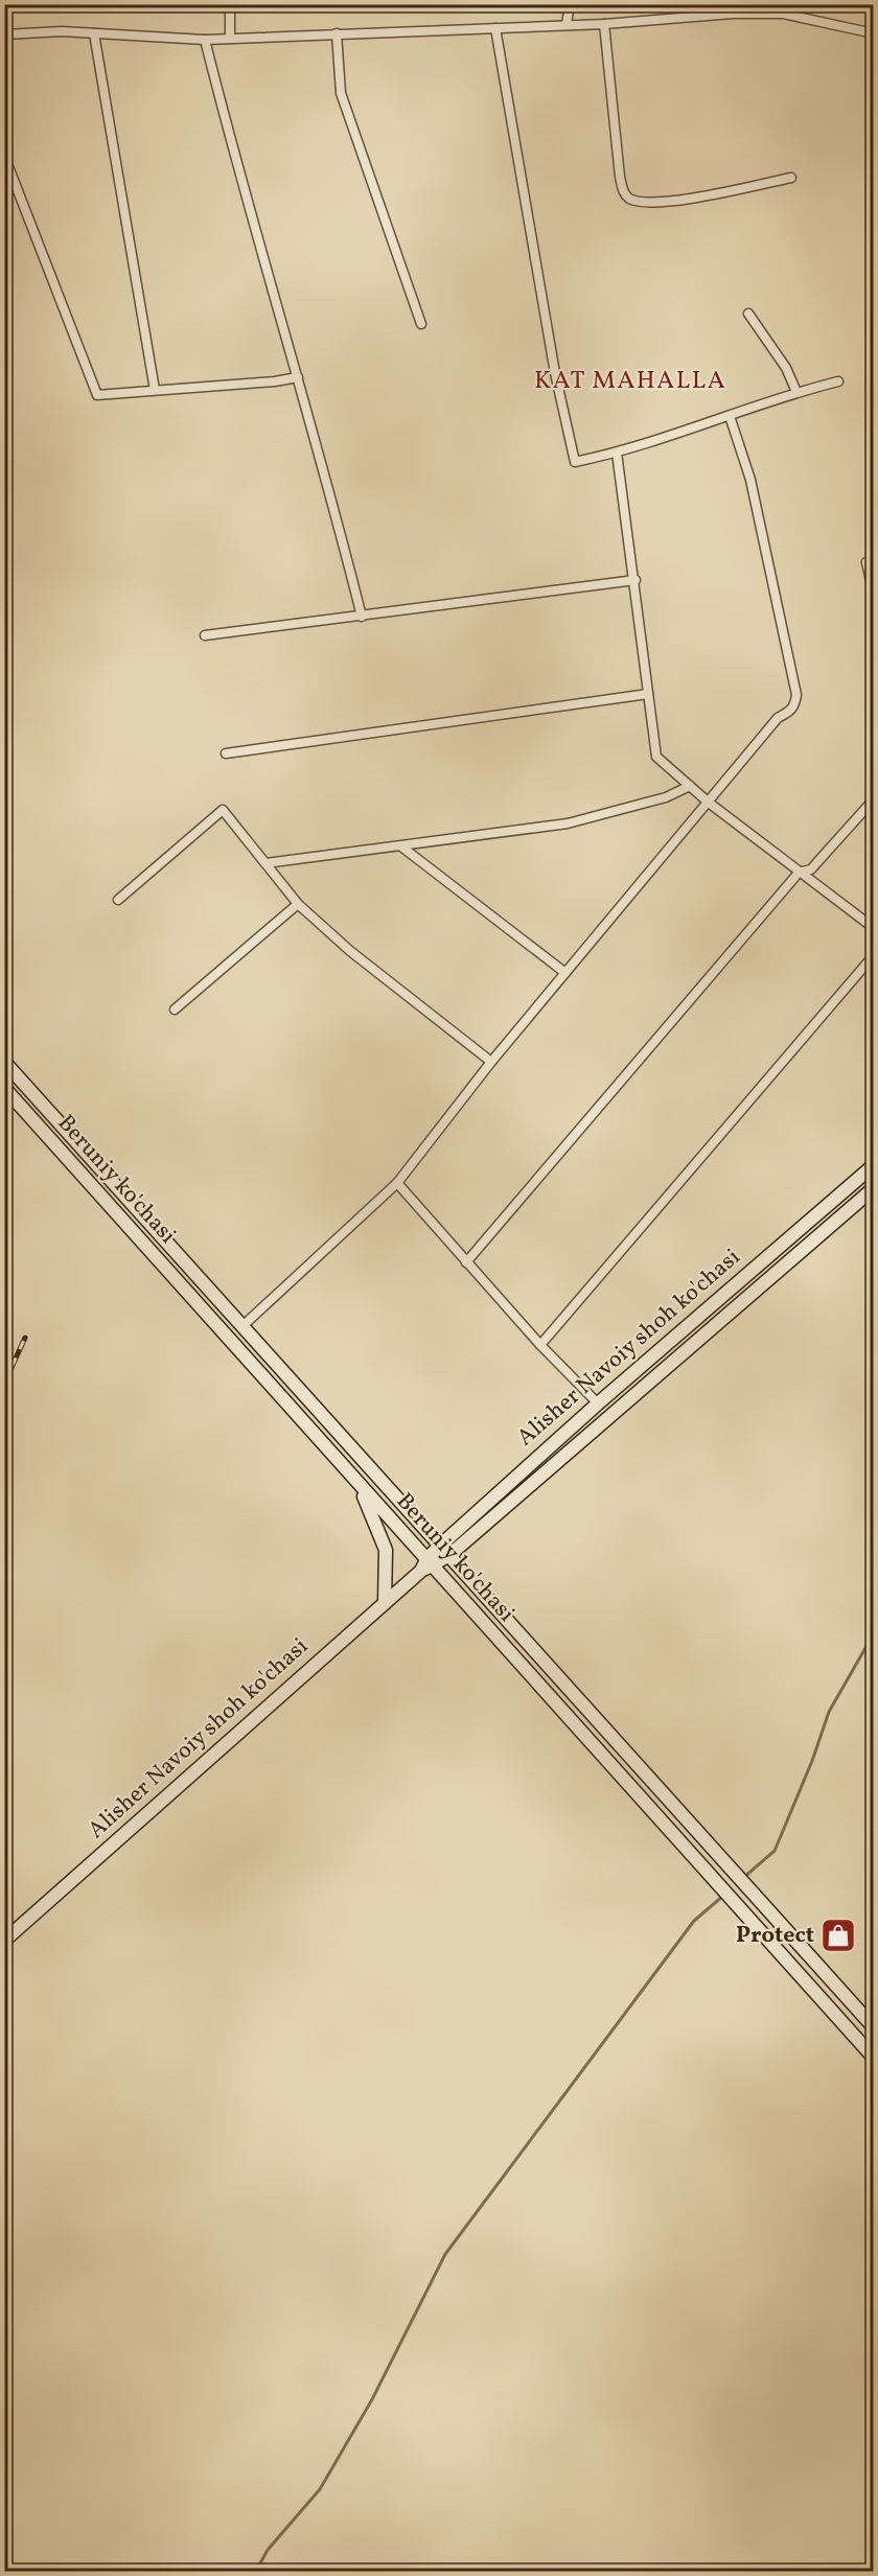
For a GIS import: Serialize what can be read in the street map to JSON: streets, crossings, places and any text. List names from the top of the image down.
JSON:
{
  "streets": {
    "main road": ["Beruniy ko'chasi", "Alisher Navoiy shoh ko'chasi"]
  },
  "crossings": [
    ["Beruniy ko'chasi", "Alisher Navoiy shoh ko'chasi"]
  ],
  "districts": ["KAT MAHALLA"],
  "places": {
    "shop": ["Protect"]
  }
}
